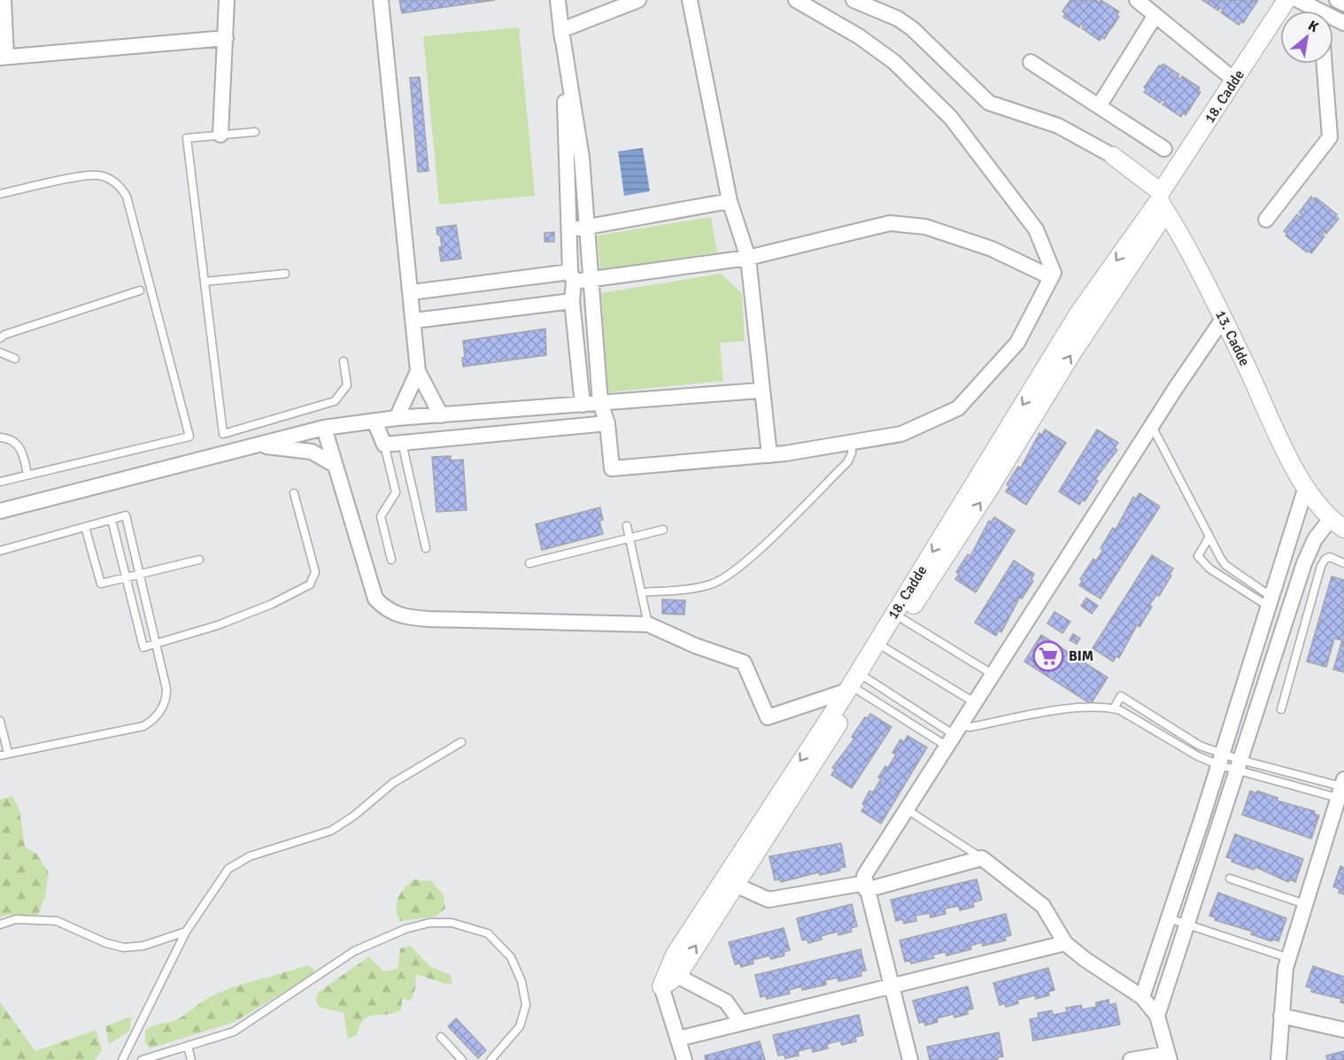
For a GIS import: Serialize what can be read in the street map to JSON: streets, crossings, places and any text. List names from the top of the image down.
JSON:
{
  "streets": {
    "street": ["18. Cadde", "13. Cadde"]
  },
  "crossings": [
    ["18. Cadde", "13. Cadde"]
  ],
  "places": {
    "supermarket": ["BIM"]
  },
  "north": "top right"
}
